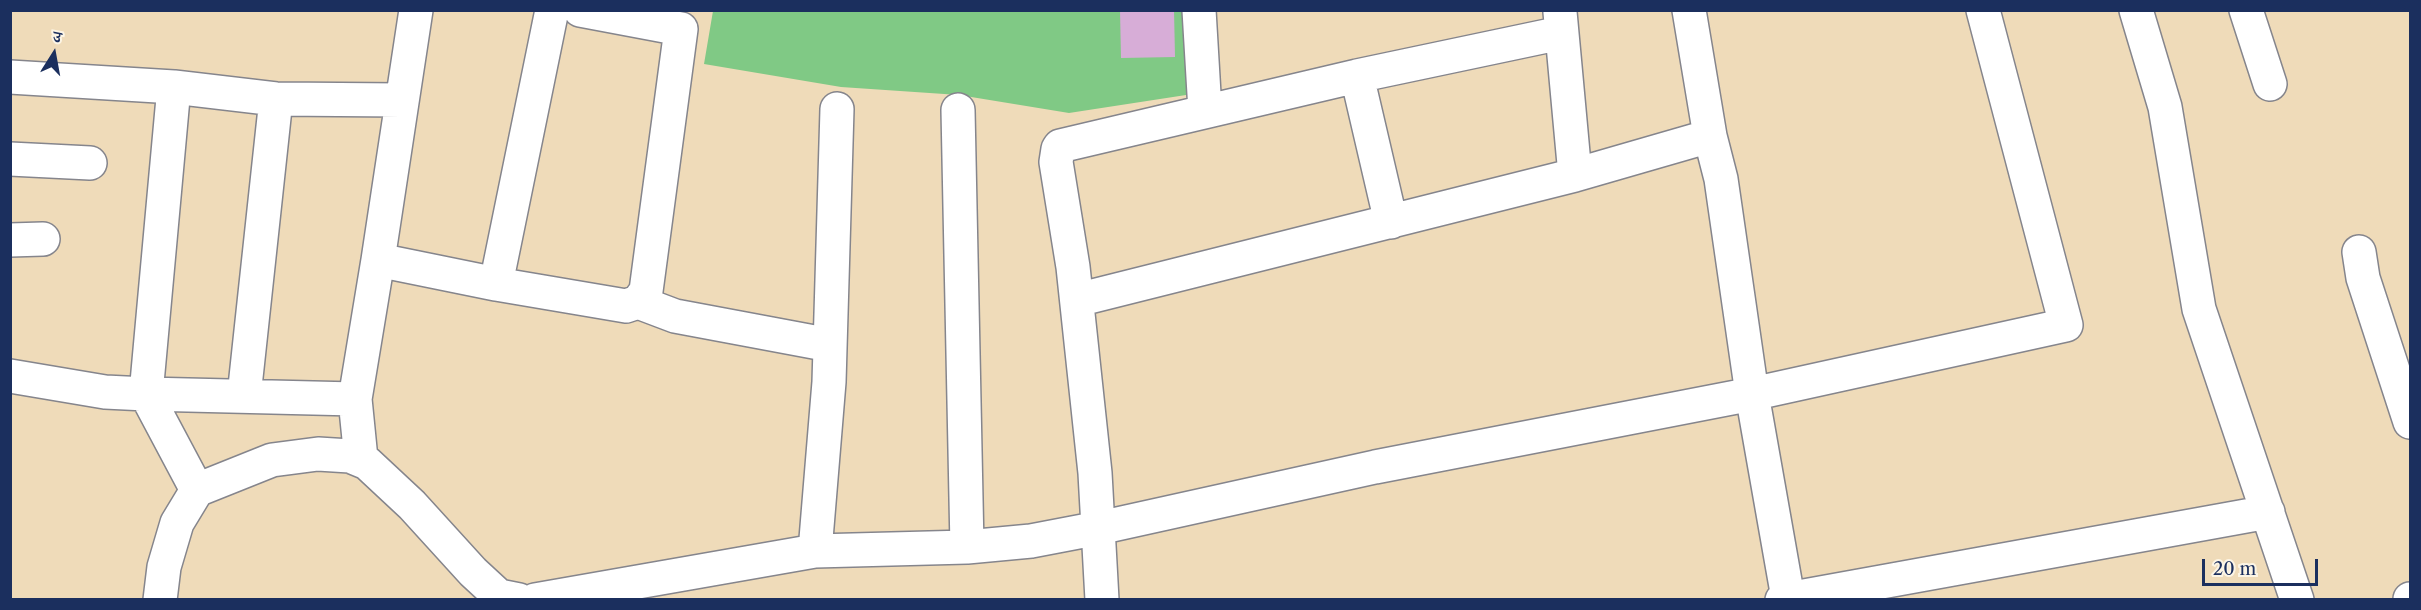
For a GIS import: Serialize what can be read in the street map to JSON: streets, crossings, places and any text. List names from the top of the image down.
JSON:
{
  "scale_bar": "20 m",
  "north": "top"
}
